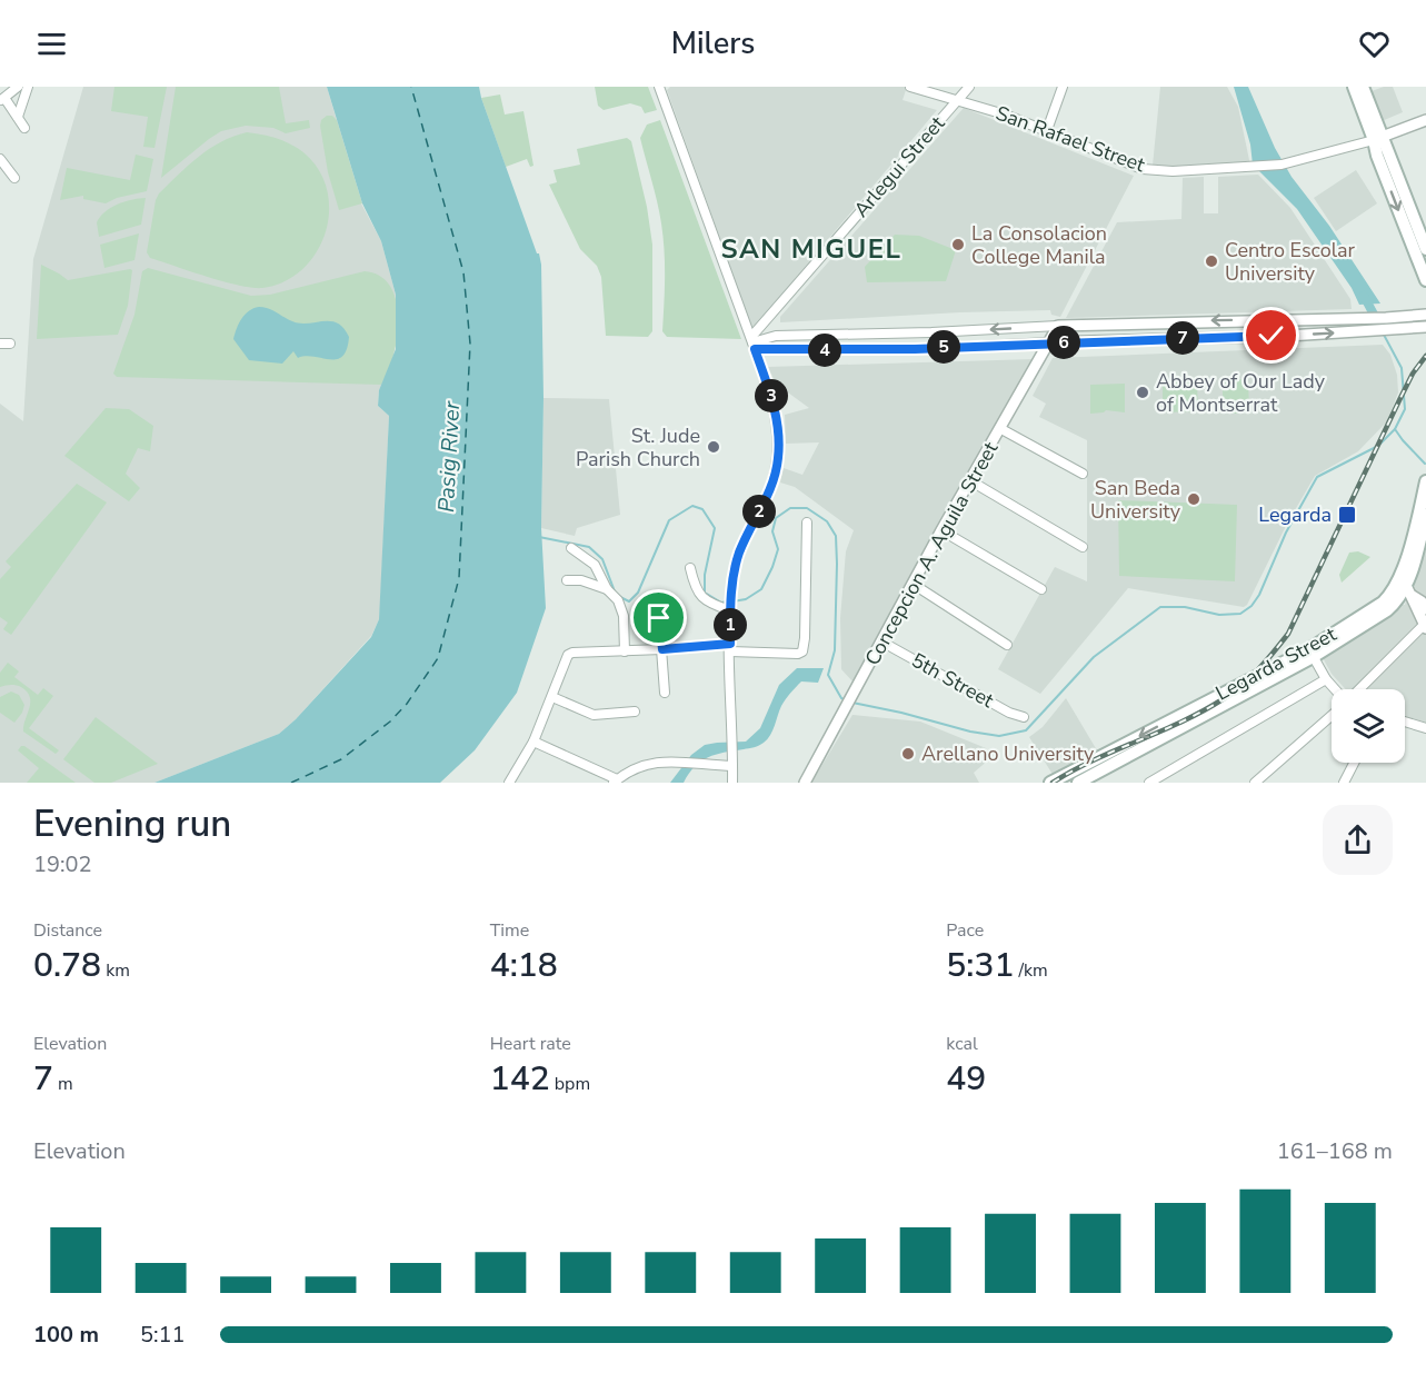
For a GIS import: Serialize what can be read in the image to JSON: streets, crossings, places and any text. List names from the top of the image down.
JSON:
{
  "streets": {
    "main road": ["Legarda Street"],
    "street": [
      "San Rafael Street",
      "Arlegui Street",
      "Concepcion A. Aguila Street",
      "5th Street"
    ]
  },
  "crossings": [
    ["San Rafael Street", "Arlegui Street"],
    ["Concepcion A. Aguila Street", "5th Street"]
  ],
  "districts": ["SAN MIGUEL"],
  "water": ["Pasig River"],
  "places": {
    "other": [
      "La Consolacion College Manila",
      "Centro Escolar University",
      "Abbey of Our Lady of Montserrat",
      "St. Jude Parish Church",
      "San Beda University",
      "Arellano University"
    ],
    "transit": ["Legarda"]
  },
  "page": {
    "header": "Milers",
    "pins": [
      "7",
      "6",
      "5",
      "4",
      "3",
      "2",
      "1"
    ],
    "heading": ["Evening run", "19:02"],
    "stats": [
      ["Distance", "0.78 km"],
      ["Time", "4:18"],
      ["Pace", "5:31 /km"],
      ["Elevation", "7 m"],
      ["Heart rate", "142 bpm"],
      ["kcal", "49"]
    ],
    "chart": ["Elevation", "161–168 m"],
    "list": [
      {
        "name": "100 m",
        "note": "5:11"
      }
    ]
  }
}
